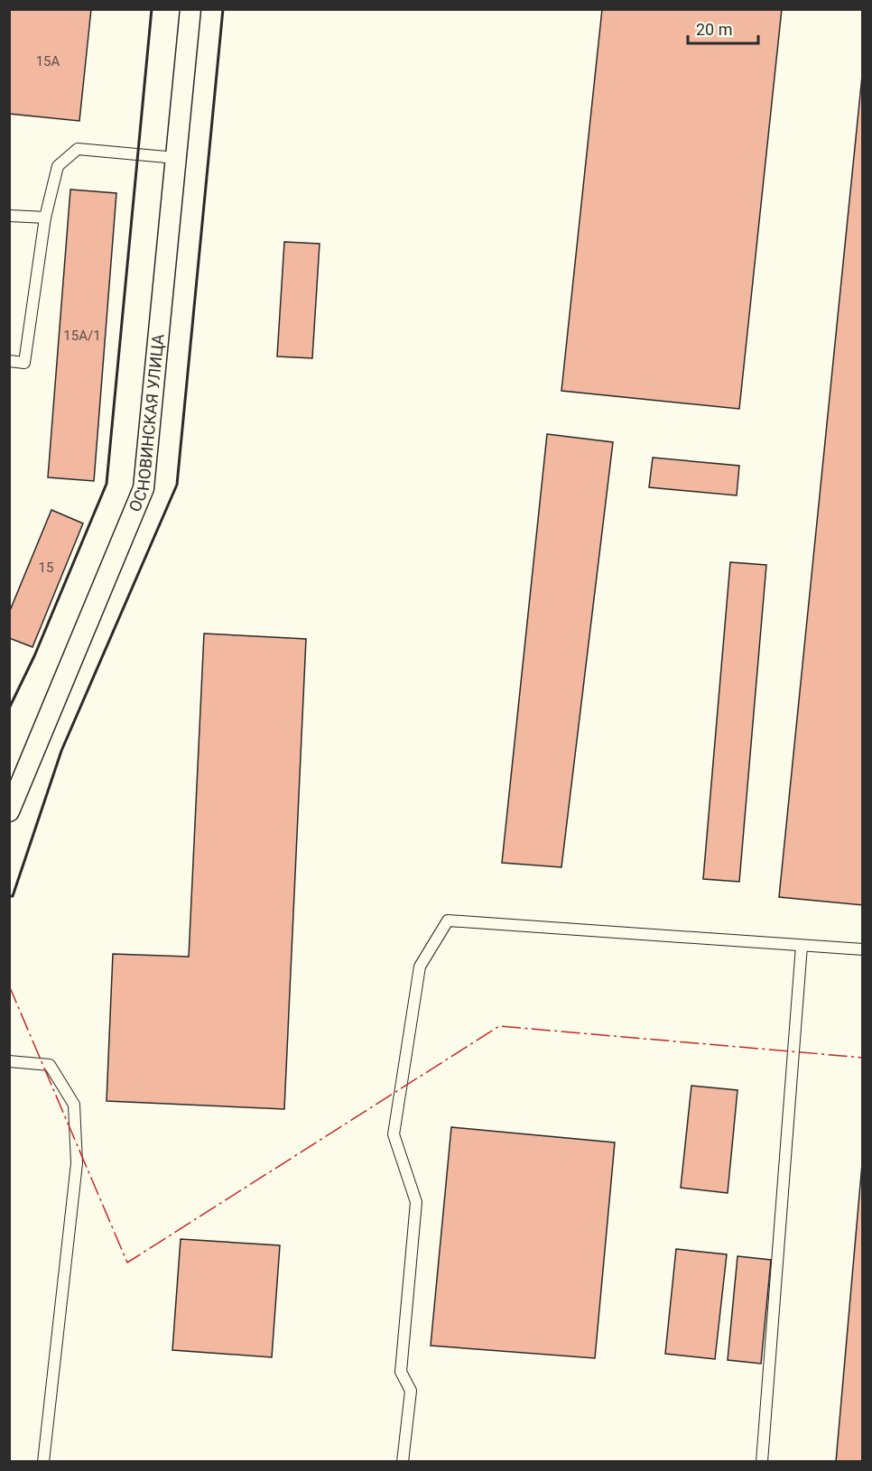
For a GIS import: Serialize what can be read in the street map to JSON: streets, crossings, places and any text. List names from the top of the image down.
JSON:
{
  "streets": {
    "street": ["ОСНОВИНСКАЯ УЛИЦА"]
  },
  "house_numbers": ["15А", "15А/1", "15"],
  "scale_bar": "20 m"
}
